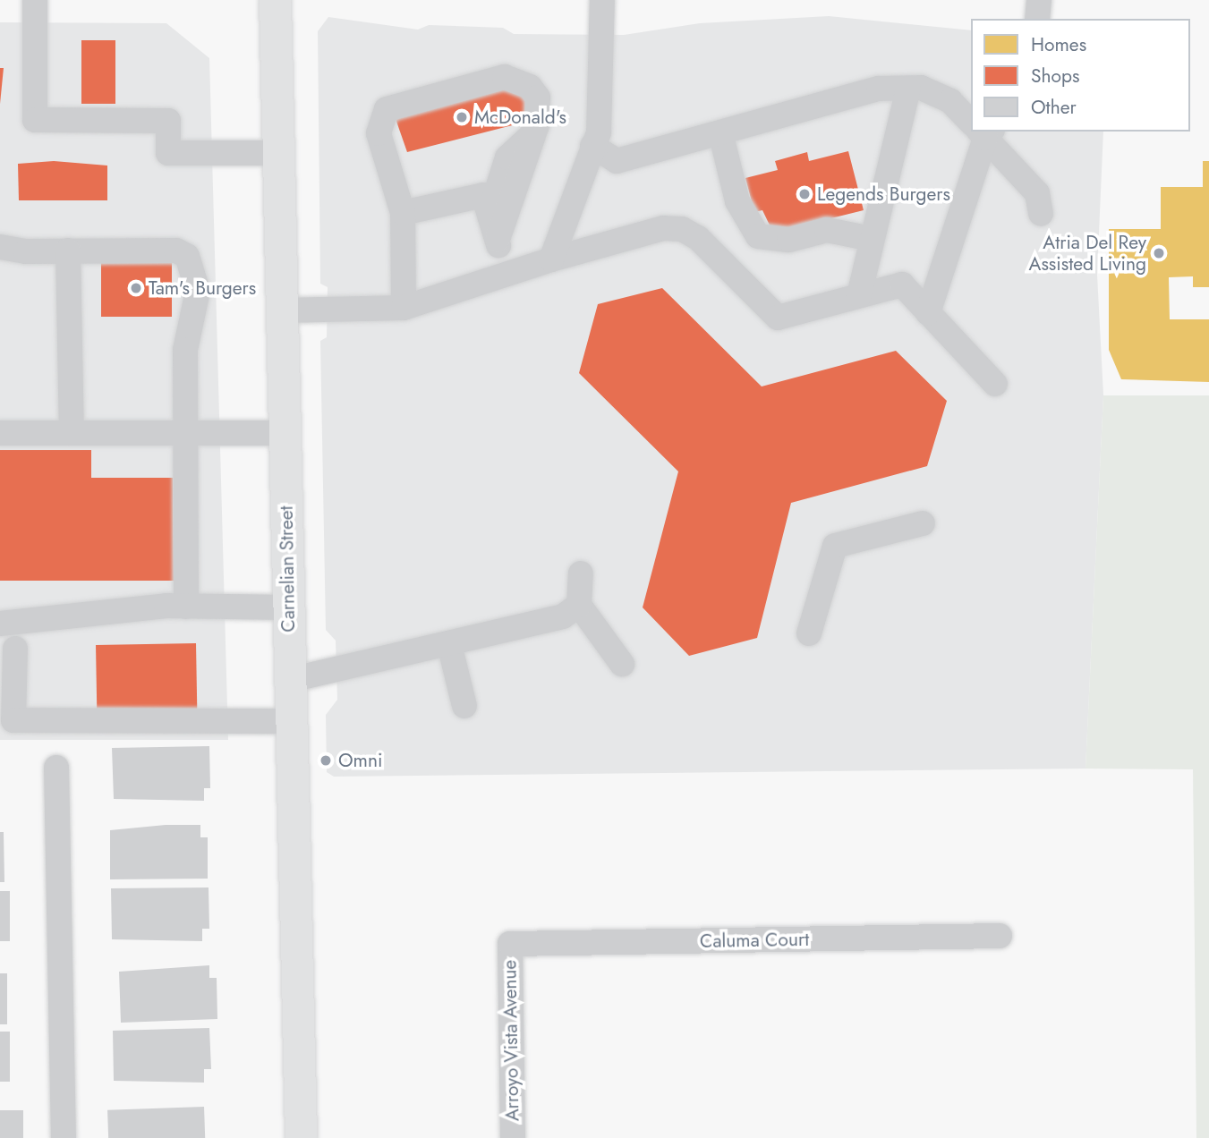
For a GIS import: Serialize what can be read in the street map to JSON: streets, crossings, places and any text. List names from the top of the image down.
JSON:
{
  "streets": {
    "main road": ["Carnelian Street"],
    "street": ["Caluma Court", "Arroyo Vista Avenue"]
  },
  "crossings": [
    ["Caluma Court", "Arroyo Vista Avenue"]
  ],
  "places": [
    "McDonald's",
    "Legends Burgers",
    "Atria Del Rey Assisted Living",
    "Tam's Burgers",
    "Omni"
  ],
  "legend": ["Homes", "Shops", "Other"]
}
